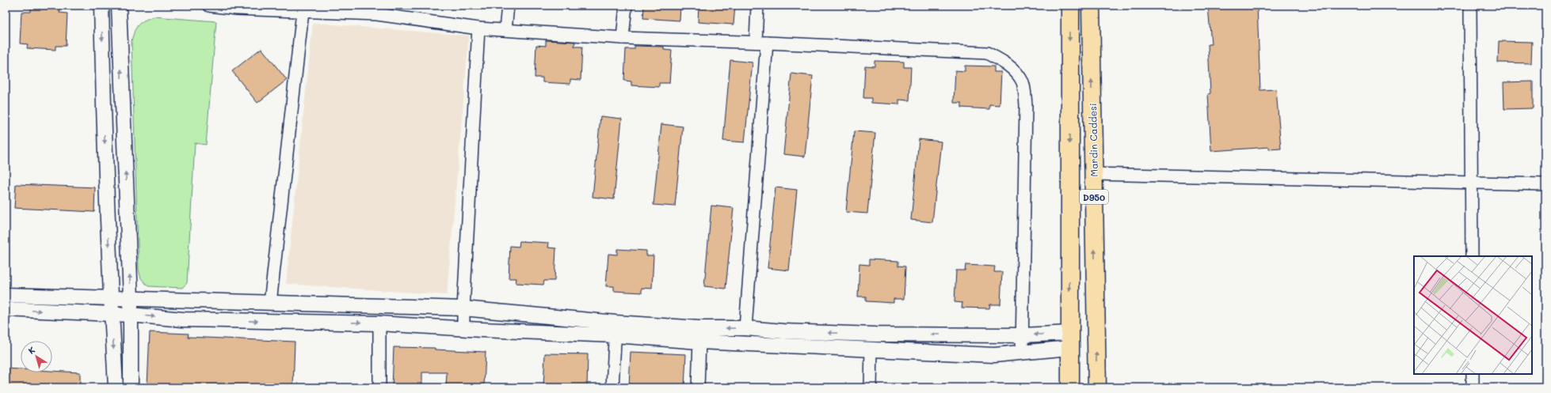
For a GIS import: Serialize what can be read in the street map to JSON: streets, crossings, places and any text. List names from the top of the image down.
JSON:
{
  "streets": {
    "highway": ["Mardin Caddesi", "D950"]
  },
  "north": "top left"
}
